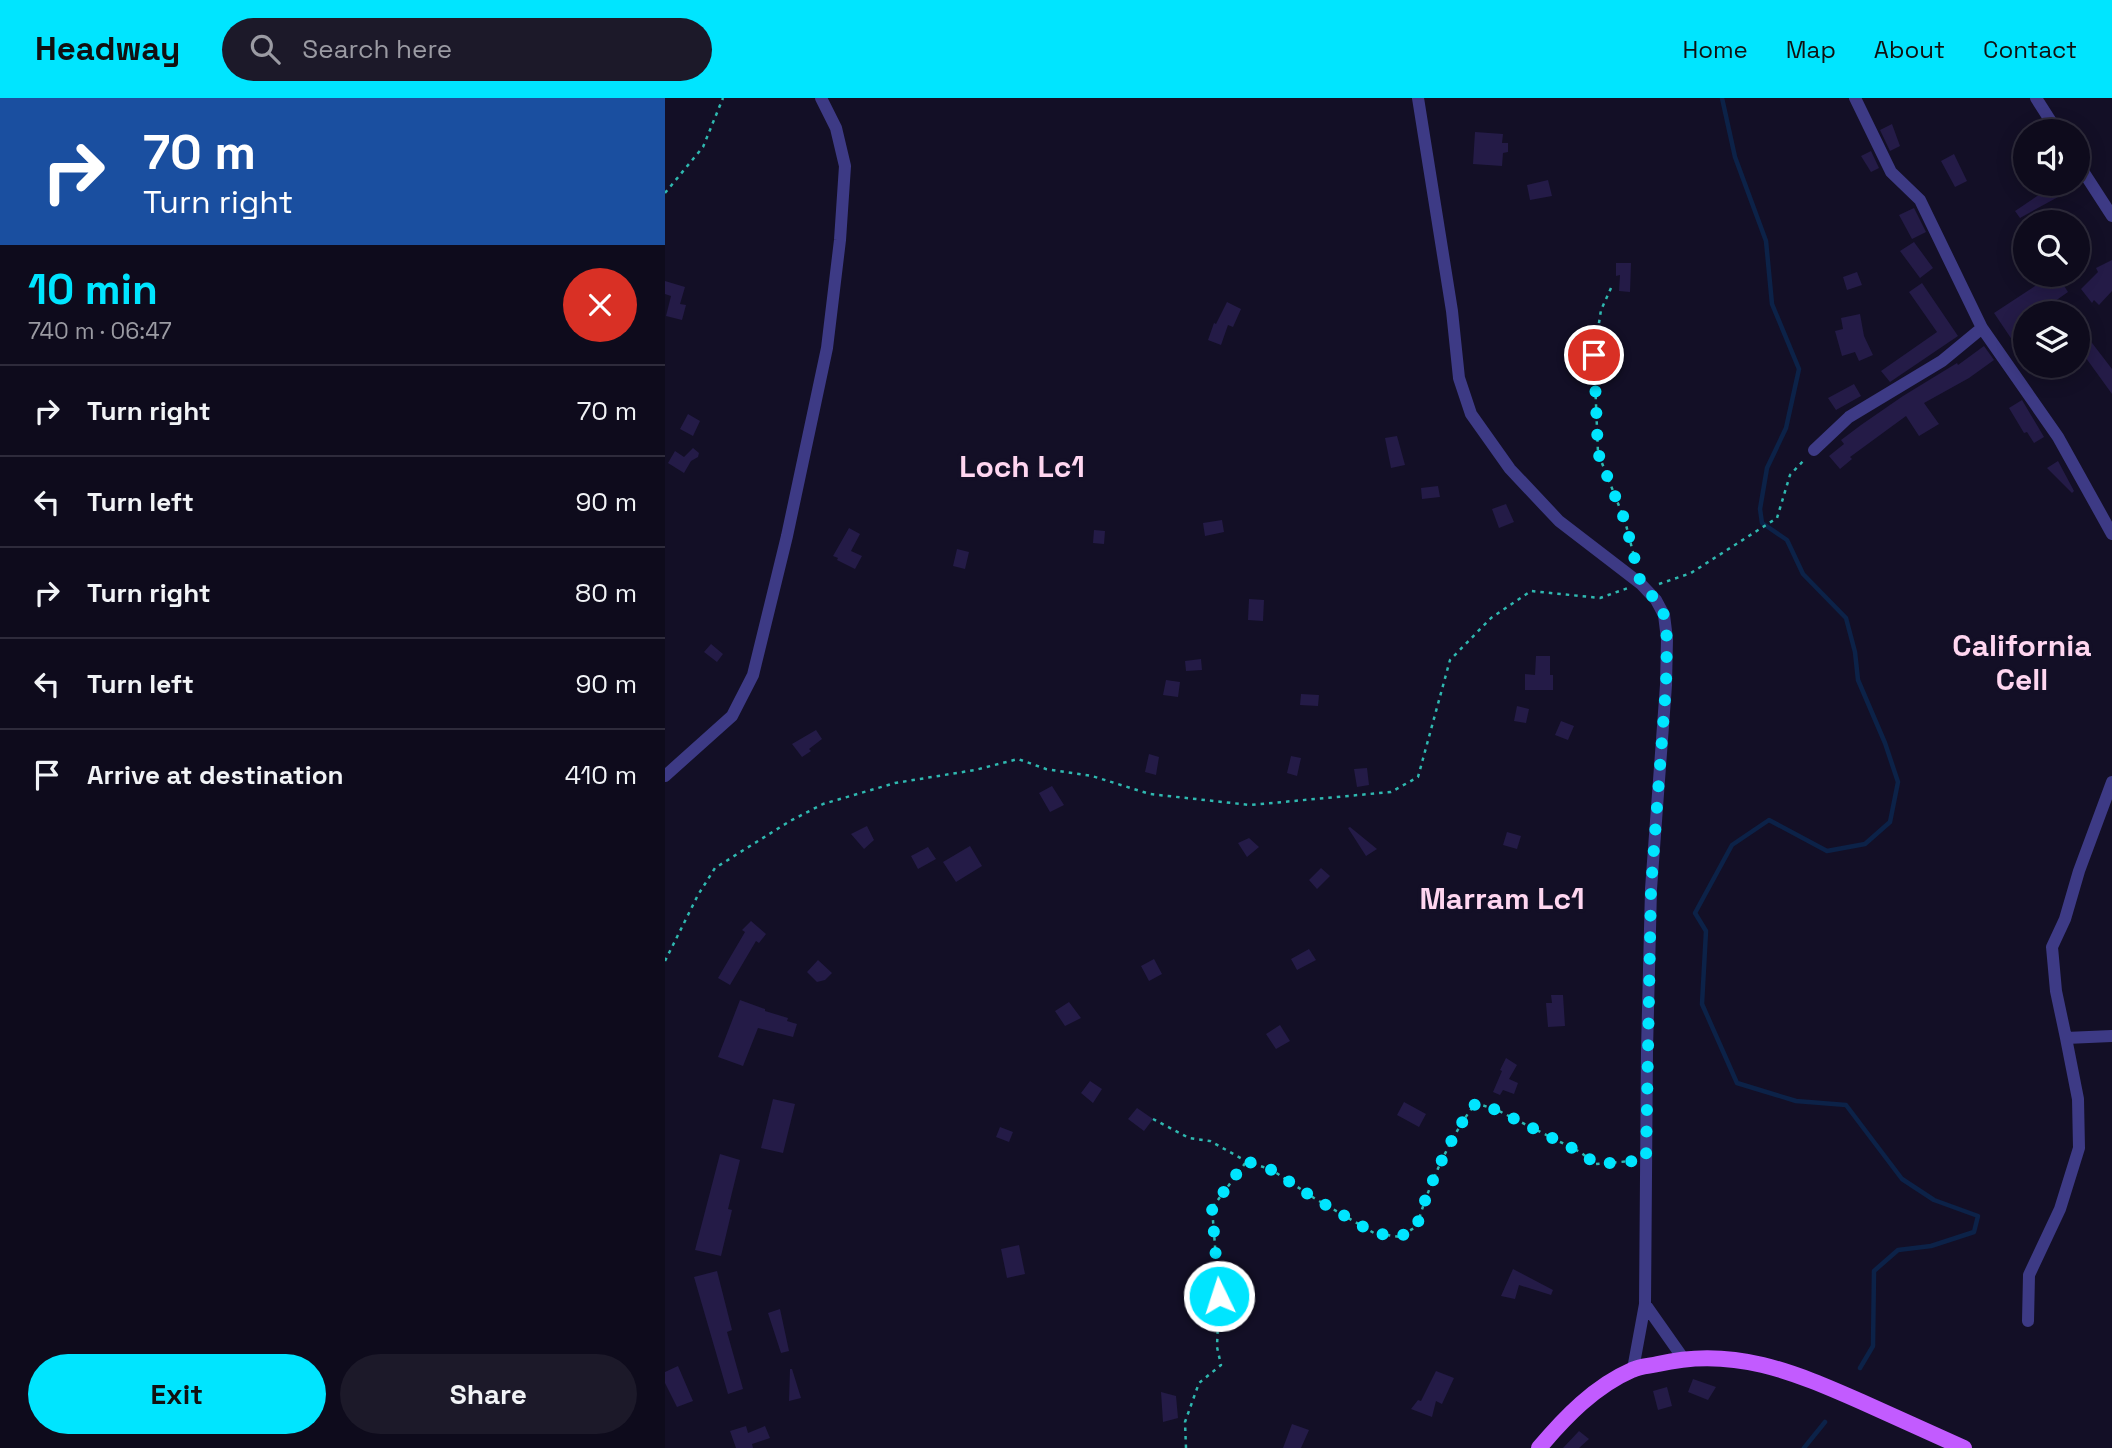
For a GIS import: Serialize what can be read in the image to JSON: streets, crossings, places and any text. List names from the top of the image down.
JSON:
{
  "districts": ["Loch Lc1", "California Cell", "Marram Lc1"],
  "page": {
    "header": "Headway",
    "search": "Search here",
    "nav": [
      "Home",
      "Map",
      "About",
      "Contact"
    ],
    "turn": ["70 m", "Turn right"],
    "heading": ["10 min", "740 m · 06:47"],
    "list": [
      {
        "name": "Turn right",
        "value": "70 m"
      },
      {
        "name": "Turn left",
        "value": "90 m"
      },
      {
        "name": "Turn right",
        "value": "80 m"
      },
      {
        "name": "Turn left",
        "value": "90 m"
      },
      {
        "name": "Arrive at destination",
        "value": "410 m"
      }
    ],
    "buttons": ["Exit", "Share"]
  }
}
